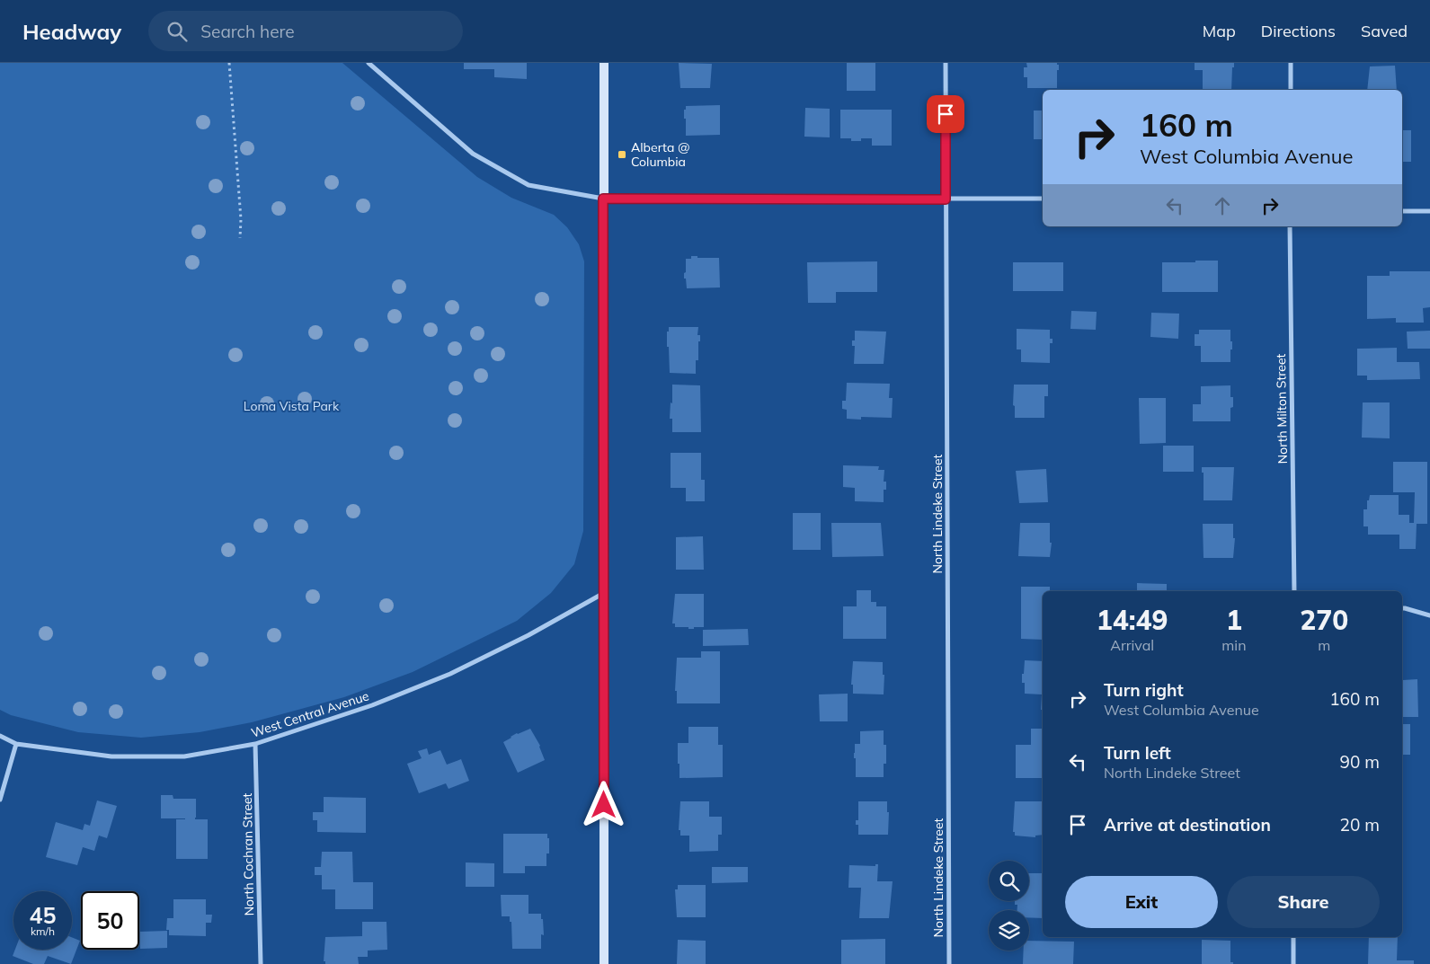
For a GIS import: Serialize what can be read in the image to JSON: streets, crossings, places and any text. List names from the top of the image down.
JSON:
{
  "streets": {
    "street": [
      "North Milton Street",
      "North Lindeke Street",
      "West Central Avenue",
      "North Cochran Street"
    ]
  },
  "crossings": [
    ["West Central Avenue", "North Cochran Street"]
  ],
  "parks": ["Loma Vista Park"],
  "places": {
    "transit": ["Alberta @ Columbia"]
  },
  "page": {
    "header": "Headway",
    "search": "Search here",
    "nav": ["Map", "Directions", "Saved"],
    "turn": ["160 m", "West Columbia Avenue"],
    "eta": [
      "14:49",
      "Arrival",
      "1",
      "min",
      "270",
      "m"
    ],
    "list": [
      {
        "name": "Turn right",
        "note": "West Columbia Avenue",
        "value": "160 m"
      },
      {
        "name": "Turn left",
        "note": "North Lindeke Street",
        "value": "90 m"
      },
      {
        "name": "Arrive at destination",
        "value": "20 m"
      }
    ],
    "buttons": ["Exit", "Share"],
    "speed": "45 km/h",
    "limit": "50"
  }
}
